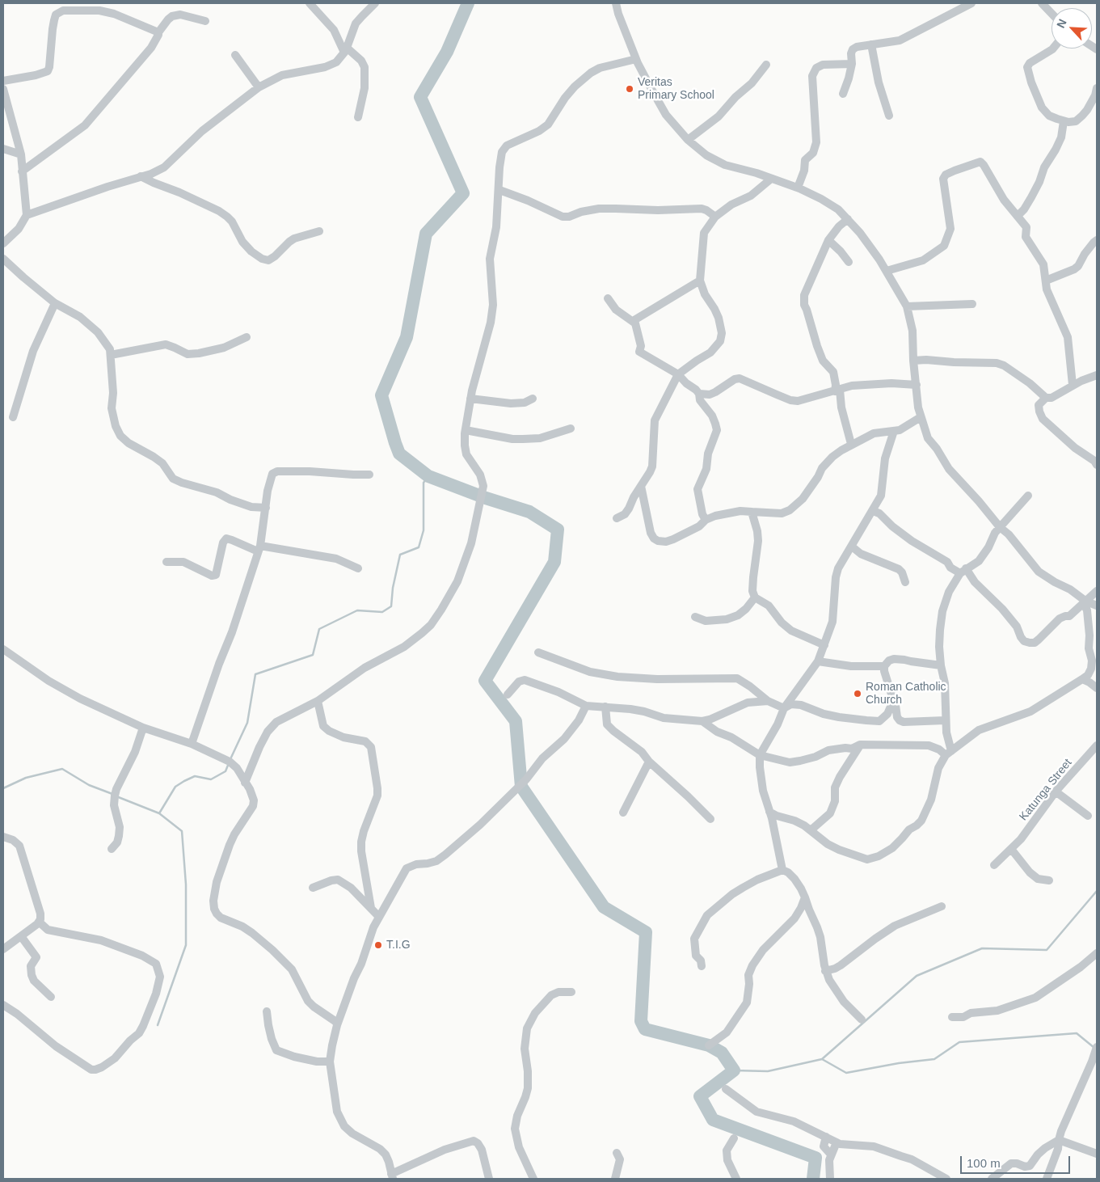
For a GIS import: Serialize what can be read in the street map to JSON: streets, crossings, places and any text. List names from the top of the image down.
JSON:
{
  "streets": {
    "street": ["Katunga Street"]
  },
  "places": ["Veritas Primary School", "Roman Catholic Church", "T.I.G"],
  "scale_bar": "100 m",
  "north": "top left"
}
